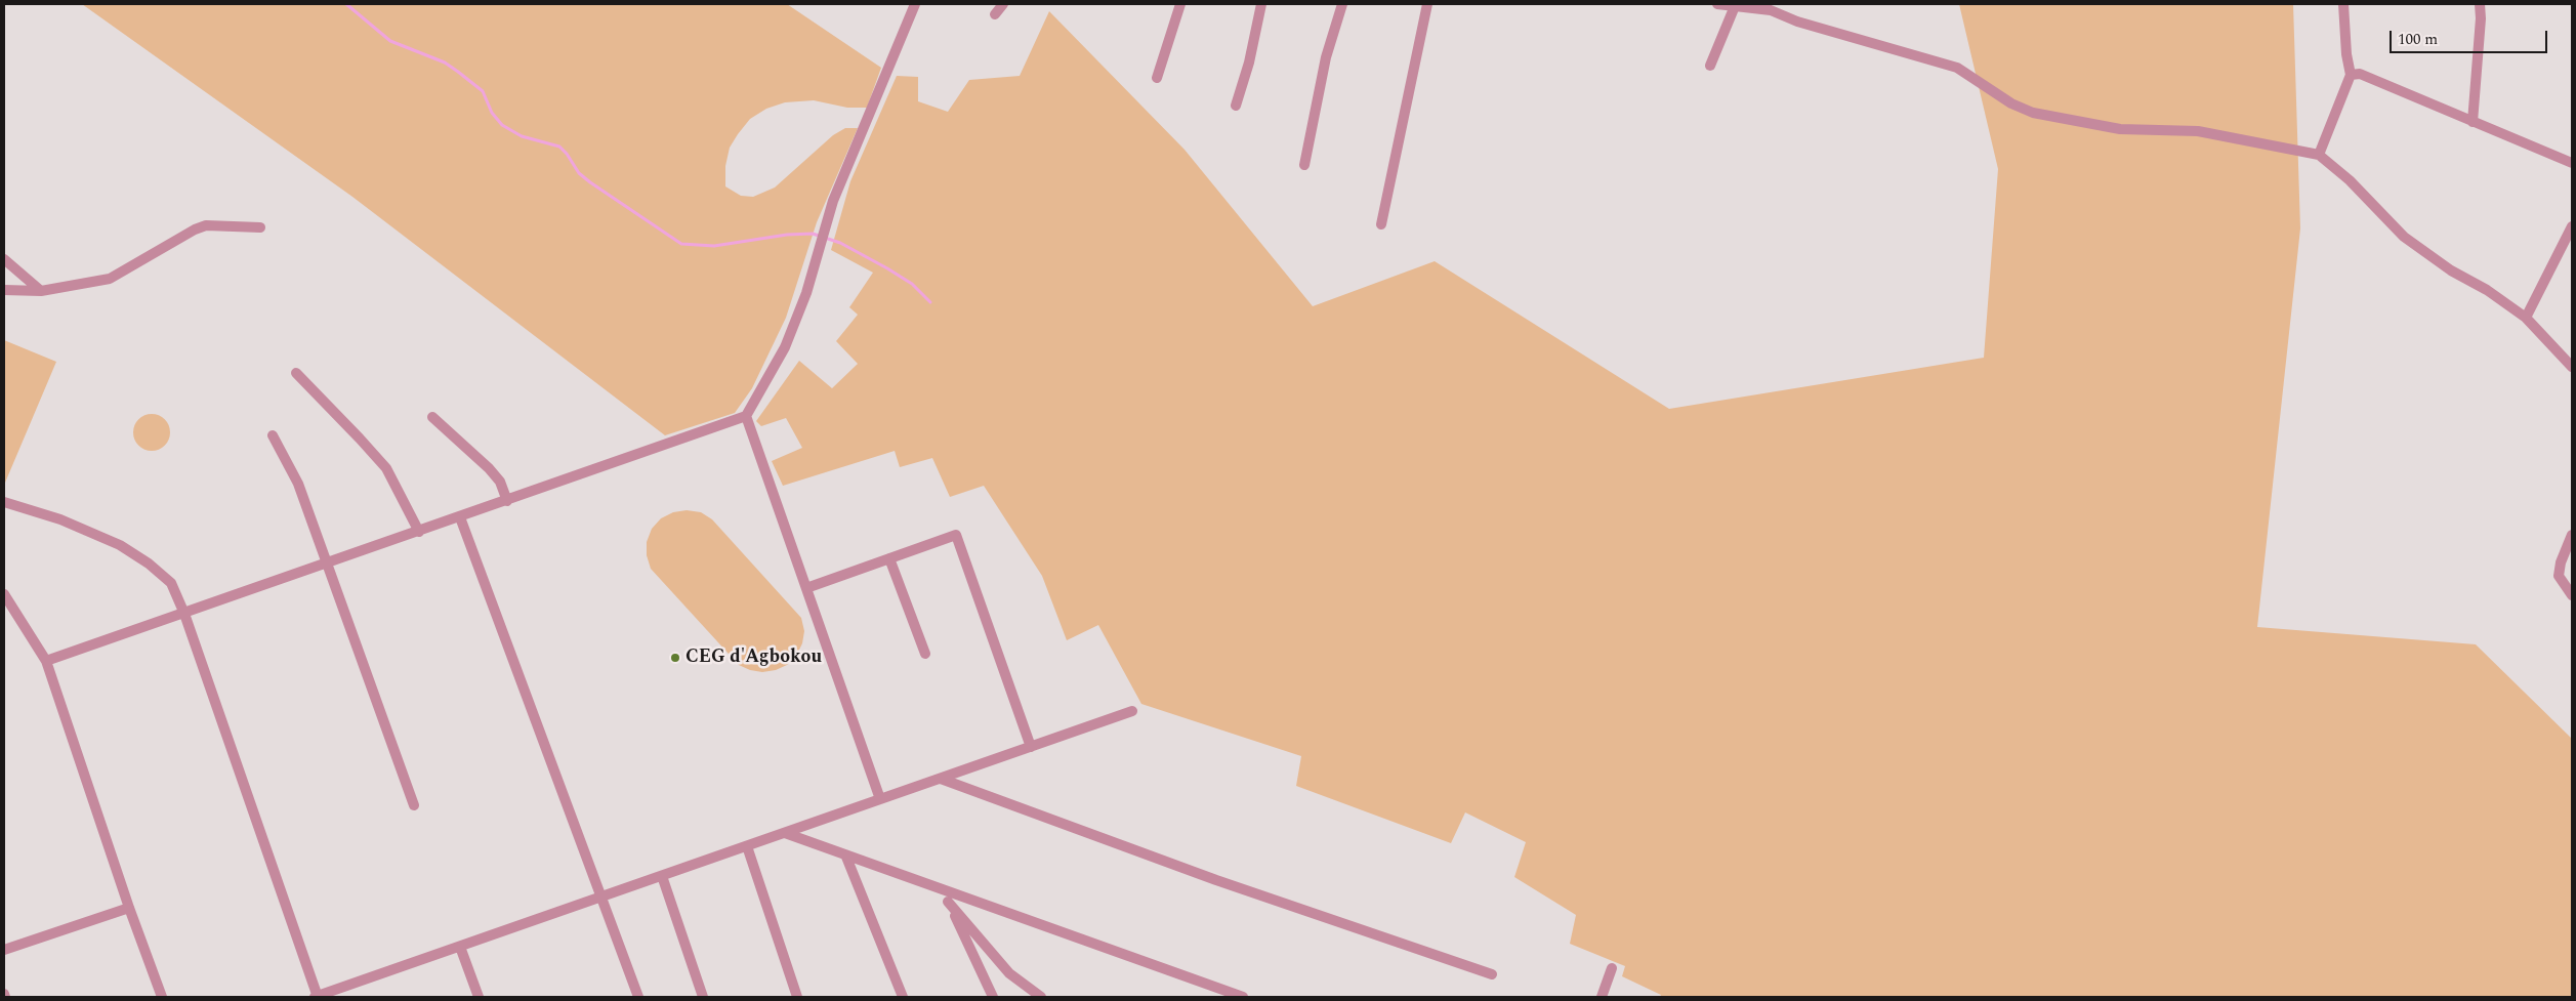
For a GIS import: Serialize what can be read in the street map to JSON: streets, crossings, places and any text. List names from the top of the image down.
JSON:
{
  "places": ["CEG d'Agbokou"],
  "scale_bar": "100 m"
}
